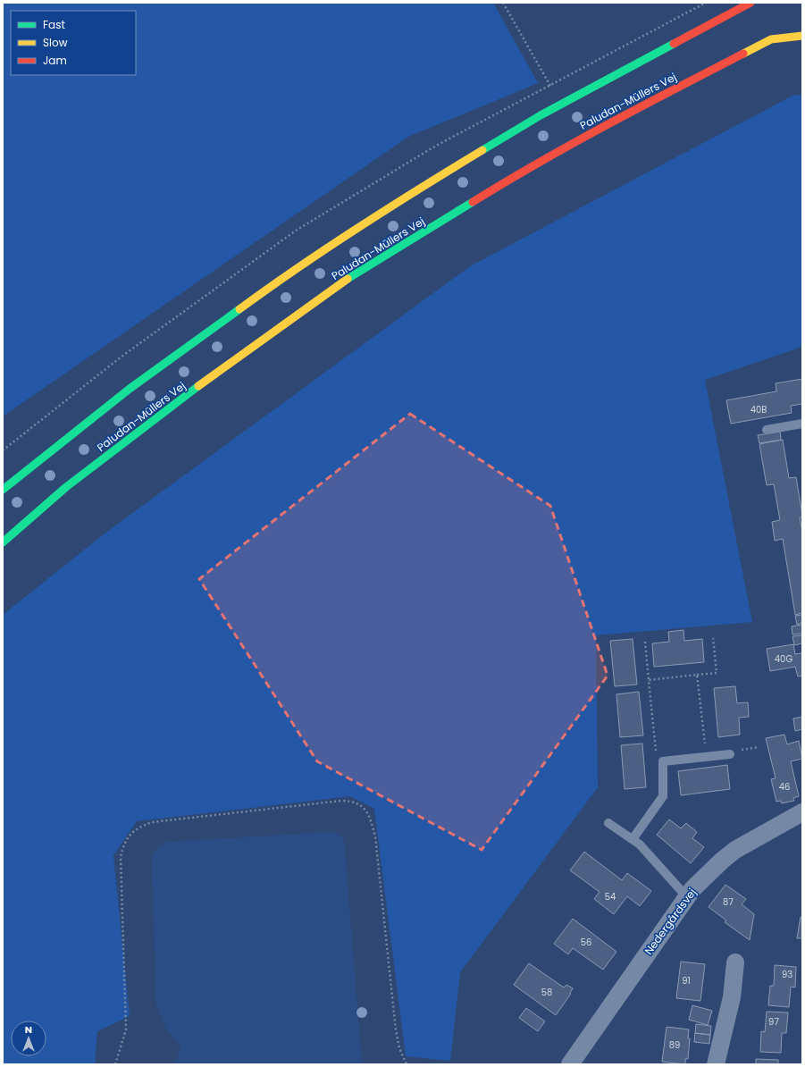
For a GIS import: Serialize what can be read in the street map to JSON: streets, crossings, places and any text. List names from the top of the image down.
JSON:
{
  "streets": {
    "street": ["Paludan-Müllers Vej", "Nedergårdsvej"]
  },
  "house_numbers": [
    "40B",
    "40G",
    "46",
    "54",
    "87",
    "56",
    "93",
    "91",
    "58",
    "97",
    "89"
  ],
  "legend": ["Fast", "Slow", "Jam"],
  "north": "top"
}
